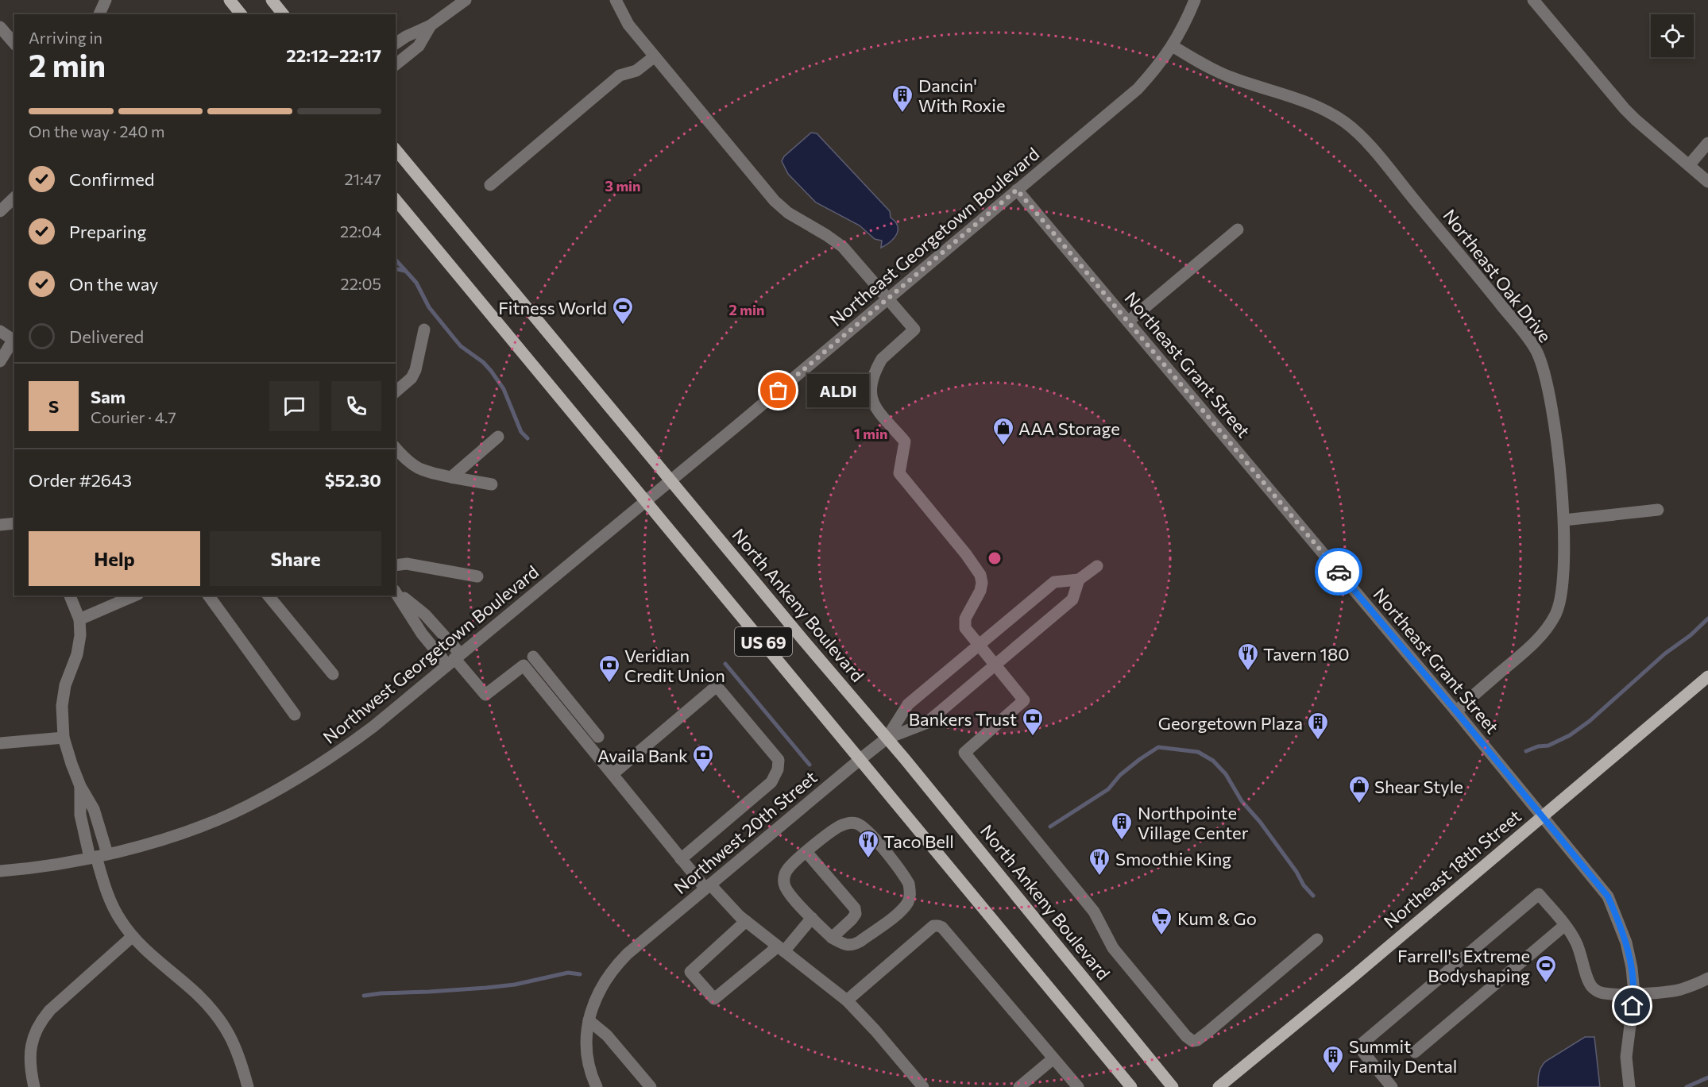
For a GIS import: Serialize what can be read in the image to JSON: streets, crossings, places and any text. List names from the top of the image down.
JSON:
{
  "streets": {
    "main road": ["North Ankeny Boulevard", "US 69", "Northeast 18th Street"],
    "street": [
      "Northeast Georgetown Boulevard",
      "Northeast Oak Drive",
      "Northeast Grant Street",
      "Northwest Georgetown Boulevard",
      "Northwest 20th Street"
    ]
  },
  "crossings": [
    ["Northeast Georgetown Boulevard", "Northeast Oak Drive"],
    ["Northeast Georgetown Boulevard", "Northeast Grant Street"],
    ["Northeast Georgetown Boulevard", "North Ankeny Boulevard"],
    ["Northeast Georgetown Boulevard", "Northwest Georgetown Boulevard"],
    ["Northeast Oak Drive", "Northeast Grant Street"],
    ["Northeast Grant Street", "Northeast 18th Street"],
    ["North Ankeny Boulevard", "Northwest Georgetown Boulevard"],
    ["North Ankeny Boulevard", "Northwest 20th Street"],
    ["US 69", "Northwest Georgetown Boulevard"],
    ["US 69", "Northwest 20th Street"]
  ],
  "places": {
    "building": [
      "Dancin' With Roxie",
      "Georgetown Plaza",
      "Northpointe Village Center",
      "Summit Family Dental"
    ],
    "sports": ["Fitness World", "Farrell's Extreme Bodyshaping"],
    "other": ["ALDI"],
    "shop": ["AAA Storage", "Shear Style"],
    "restaurant": ["Tavern 180", "Taco Bell", "Smoothie King"],
    "bank": ["Veridian Credit Union", "Bankers Trust", "Availa Bank"],
    "supermarket": ["Kum & Go"]
  },
  "page": {
    "heading": ["2 min", "Arriving in", "22:12–22:17"],
    "panel": [
      "Sam",
      "Courier · 4.7",
      "Order #2643",
      "$52.30"
    ],
    "bar": "On the way · 240 m",
    "list": [
      ["Confirmed", "21:47"],
      ["Preparing", "22:04"],
      ["On the way", "22:05"],
      "Delivered"
    ],
    "bubble": "ALDI",
    "round": "S",
    "buttons": ["Help", "Share"]
  },
  "rings": ["3 min", "2 min", "1 min"]
}
